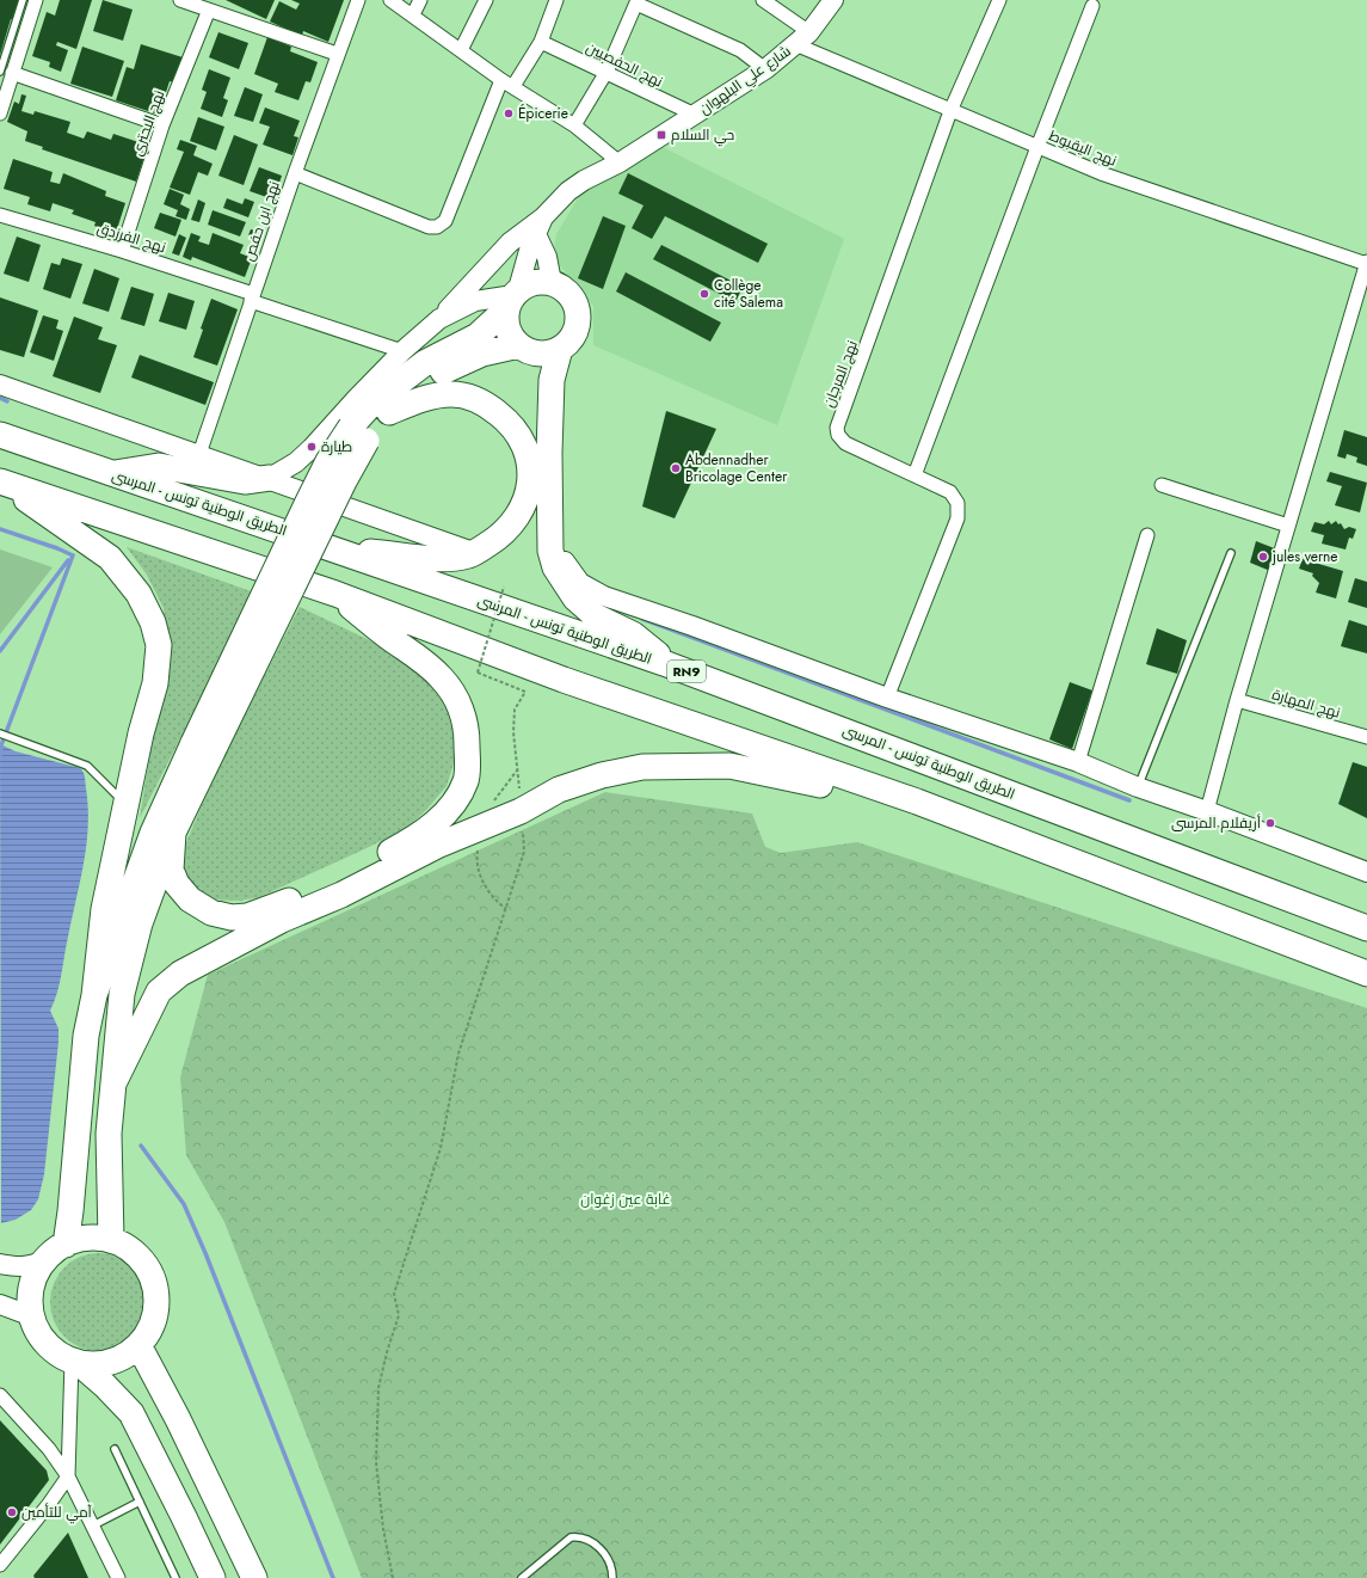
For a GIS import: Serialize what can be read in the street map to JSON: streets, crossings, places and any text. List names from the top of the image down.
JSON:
{
  "streets": {
    "highway": ["الطريق الوطنية تونس - المرسى", "RN9"],
    "street": [
      "نهج الحفصيين",
      "شارع علي البلهوان",
      "نهج البحتري",
      "نهج اليقبوط",
      "نهج ابن حفص",
      "نهج الفرزدق",
      "نهج المرجان",
      "نهج المهارة"
    ]
  },
  "crossings": [
    ["نهج الحفصيين", "شارع علي البلهوان"],
    ["شارع علي البلهوان", "نهج اليقبوط"],
    ["نهج البحتري", "نهج الفرزدق"],
    ["نهج اليقبوط", "نهج المرجان"],
    ["نهج ابن حفص", "نهج الفرزدق"]
  ],
  "parks": ["غابة عين زغوان"],
  "places": {
    "other": [
      "Épicerie",
      "Collège cité Salema",
      "طيارة",
      "Abdennadher Bricolage Center",
      "jules verne",
      "أريفلام المرسى",
      "آمي للتأمين"
    ],
    "transit": ["حي السلام"]
  }
}
